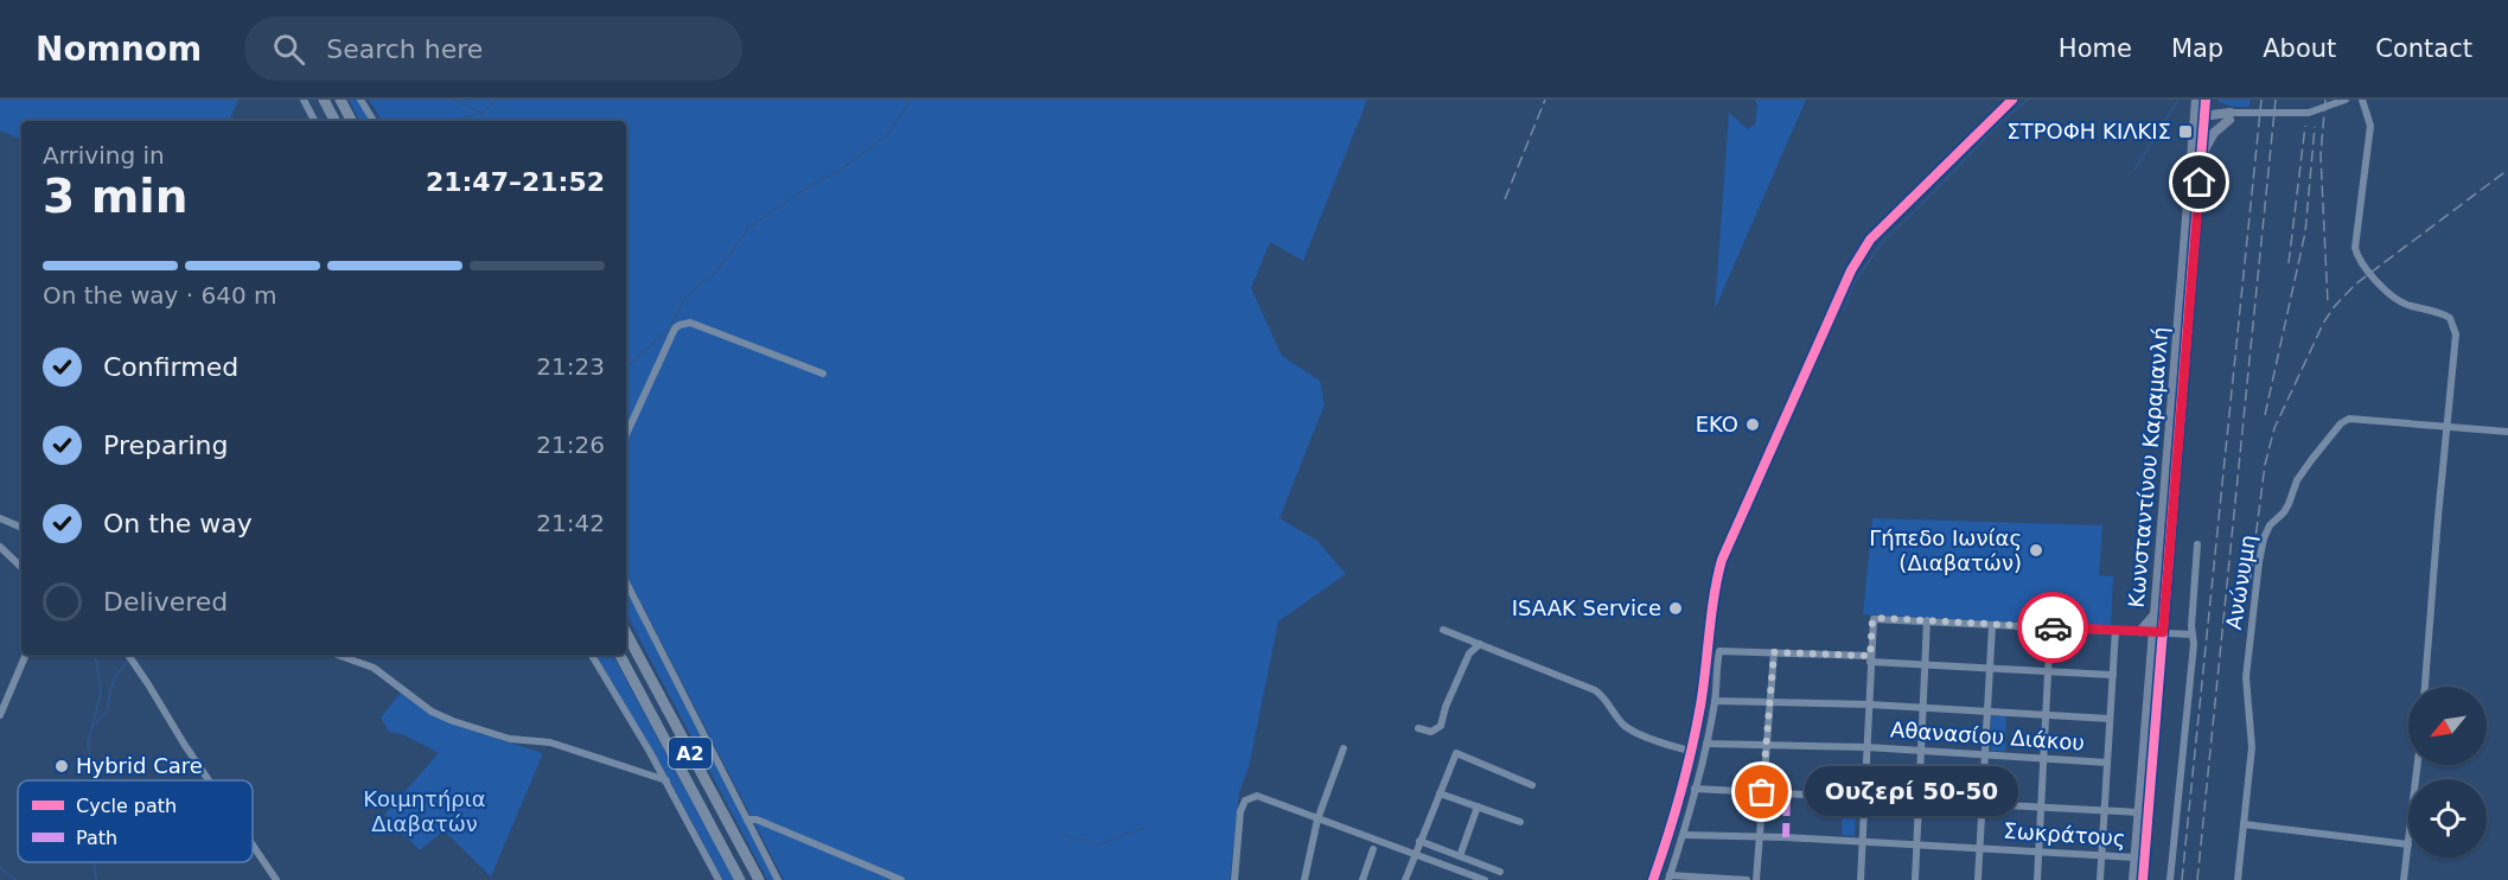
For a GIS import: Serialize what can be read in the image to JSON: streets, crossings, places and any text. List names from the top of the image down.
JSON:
{
  "streets": {
    "highway": ["Α2"],
    "main road": ["Κωνσταντίνου Καραμανλή"],
    "street": ["Ανώνυμη", "Αθανασίου Διάκου", "Σωκράτους"]
  },
  "crossings": [
    ["Κωνσταντίνου Καραμανλή", "Σωκράτους"]
  ],
  "parks": ["Κοιμητήρια Διαβατών"],
  "places": {
    "transit": ["ΣΤΡΟΦΗ ΚΙΛΚΙΣ"],
    "other": [
      "EKO",
      "Γήπεδο Ιωνίας (Διαβατών)",
      "ISAAK Service",
      "Hybrid Care",
      "Ουζερί 50-50"
    ]
  },
  "legend": ["Cycle path", "Path"],
  "north": "bottom left",
  "page": {
    "header": "Nomnom",
    "search": "Search here",
    "nav": [
      "Home",
      "Map",
      "About",
      "Contact"
    ],
    "heading": ["3 min", "Arriving in", "21:47–21:52"],
    "bar": "On the way · 640 m",
    "list": [
      ["Confirmed", "21:23"],
      ["Preparing", "21:26"],
      ["On the way", "21:42"],
      "Delivered"
    ],
    "bubble": "Ουζερί 50-50"
  }
}
